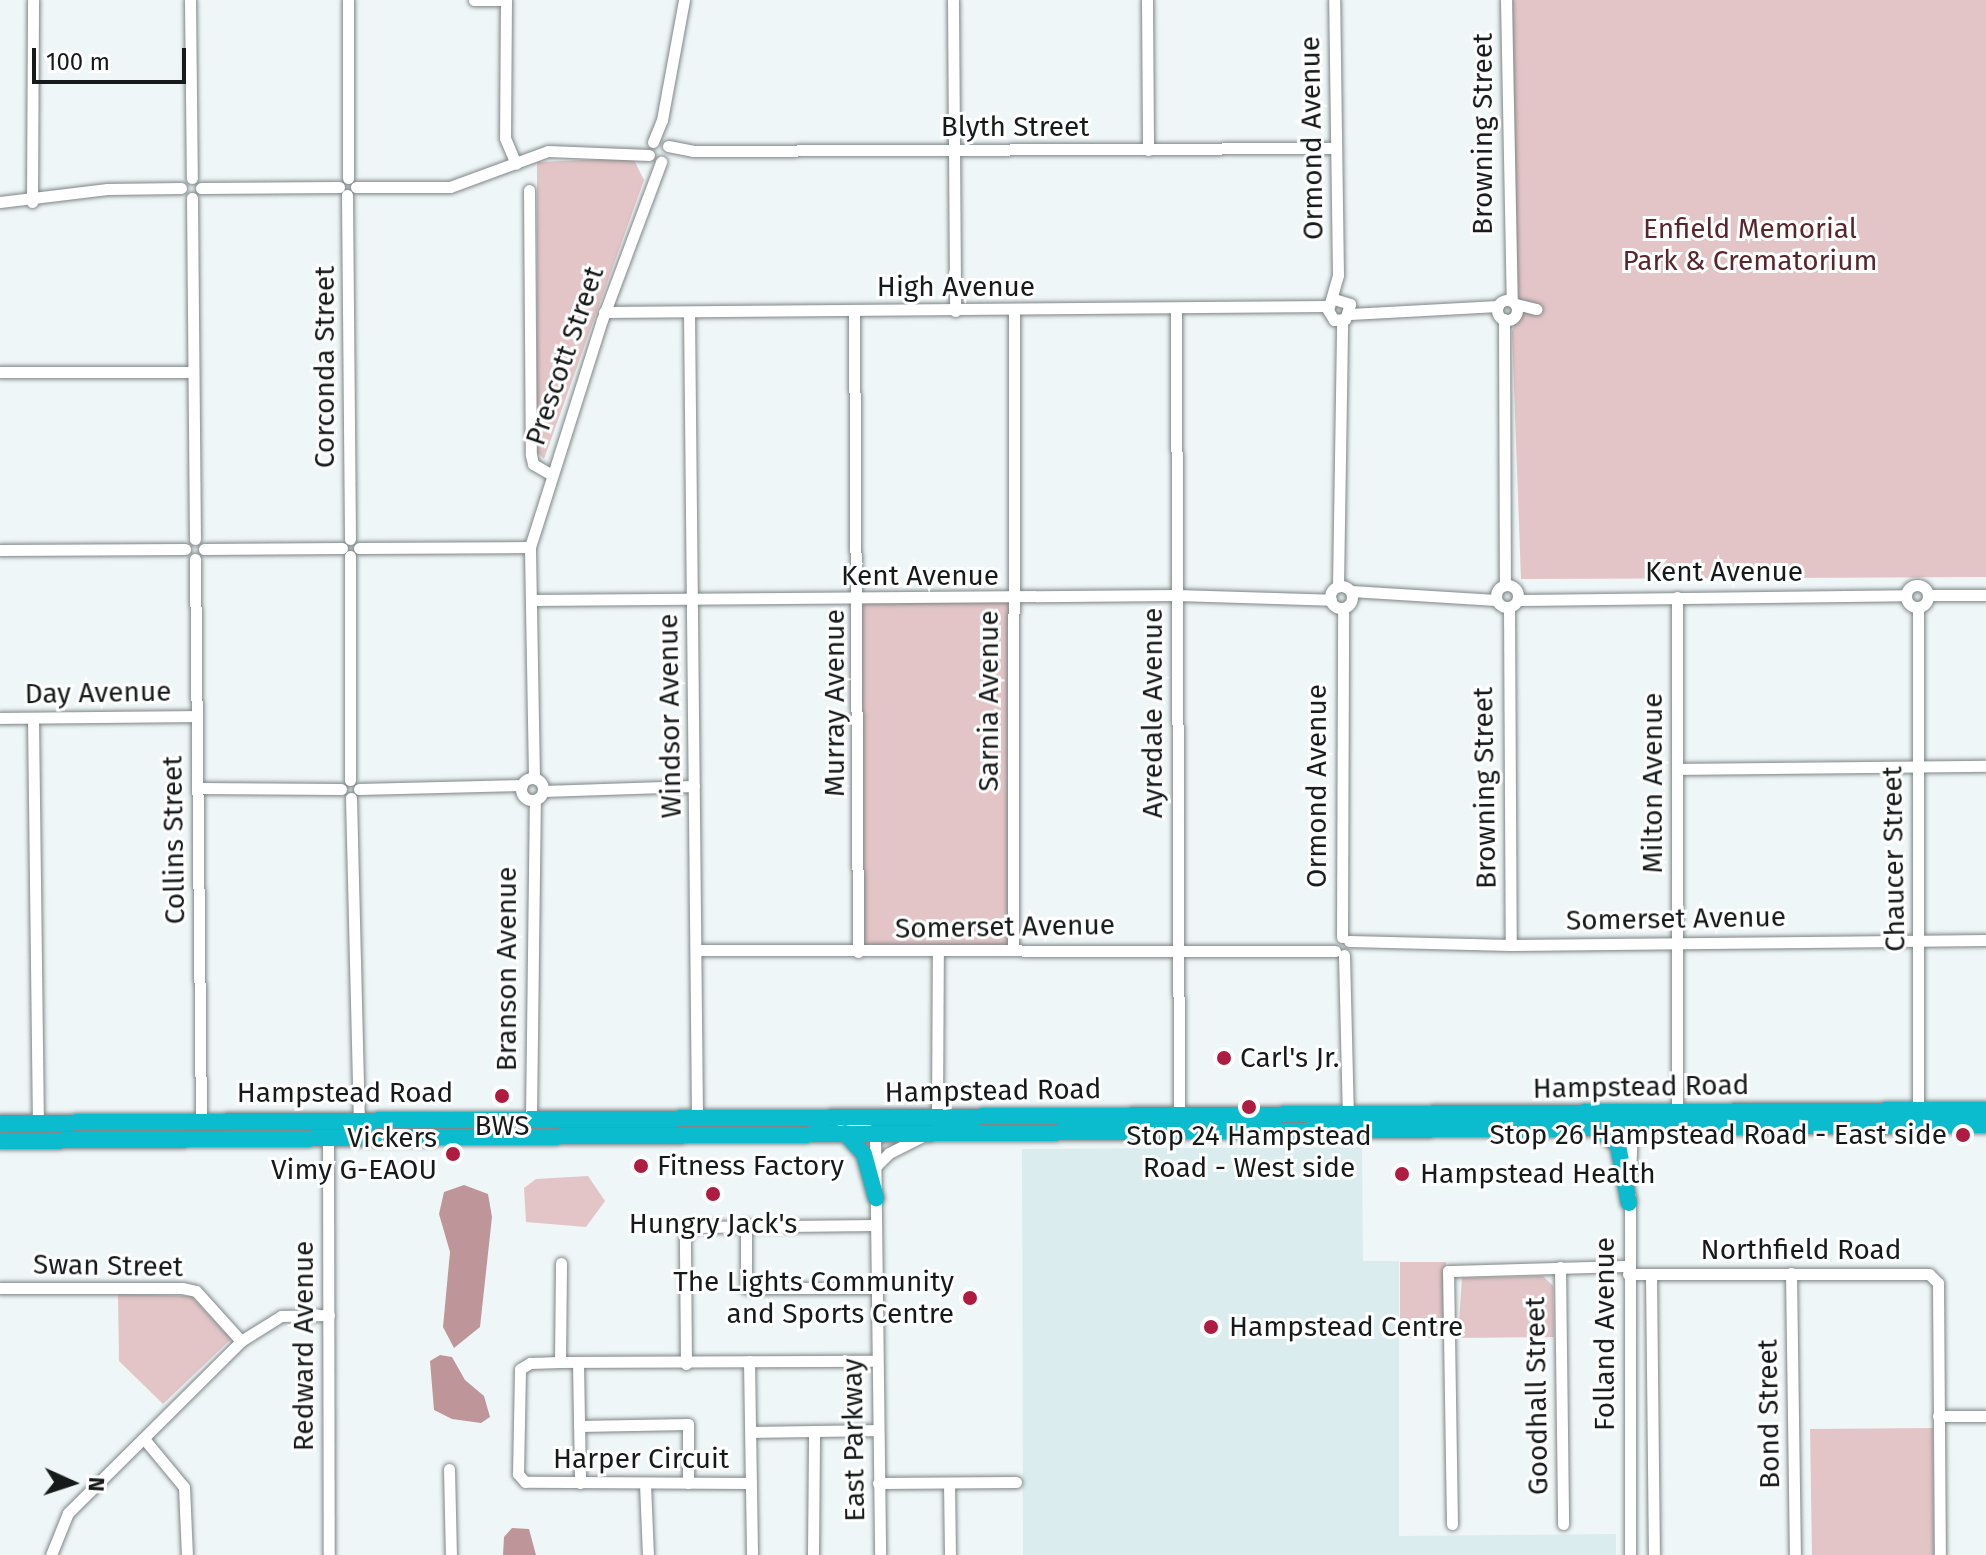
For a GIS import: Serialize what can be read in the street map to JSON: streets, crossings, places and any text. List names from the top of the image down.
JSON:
{
  "streets": {
    "highway": ["Hampstead Road"],
    "street": [
      "Blyth Street",
      "Browning Street",
      "Ormond Avenue",
      "High Avenue",
      "Prescott Street",
      "Corconda Street",
      "Kent Avenue",
      "Day Avenue",
      "Sarnia Avenue",
      "Murray Avenue",
      "Ayredale Avenue",
      "Windsor Avenue",
      "Milton Avenue",
      "Collins Street",
      "Chaucer Street",
      "Somerset Avenue",
      "Branson Avenue",
      "Northfield Road",
      "Swan Street",
      "Folland Avenue",
      "Redward Avenue",
      "Goodhall Street",
      "Bond Street",
      "East Parkway",
      "Harper Circuit"
    ]
  },
  "crossings": [
    ["Blyth Street", "Ormond Avenue"],
    ["Blyth Street", "Prescott Street"],
    ["Blyth Street", "Corconda Street"],
    ["Browning Street", "High Avenue"],
    ["Browning Street", "Kent Avenue"],
    ["Browning Street", "Somerset Avenue"],
    ["Ormond Avenue", "High Avenue"],
    ["Ormond Avenue", "Kent Avenue"],
    ["Ormond Avenue", "Somerset Avenue"],
    ["Ormond Avenue", "Hampstead Road"],
    ["High Avenue", "Prescott Street"],
    ["High Avenue", "Sarnia Avenue"],
    ["High Avenue", "Murray Avenue"],
    ["High Avenue", "Ayredale Avenue"],
    ["High Avenue", "Windsor Avenue"],
    ["Prescott Street", "Branson Avenue"],
    ["Corconda Street", "Hampstead Road"],
    ["Kent Avenue", "Sarnia Avenue"],
    ["Kent Avenue", "Murray Avenue"],
    ["Kent Avenue", "Ayredale Avenue"],
    ["Kent Avenue", "Windsor Avenue"],
    ["Kent Avenue", "Milton Avenue"],
    ["Kent Avenue", "Branson Avenue"],
    ["Day Avenue", "Collins Street"],
    ["Sarnia Avenue", "Somerset Avenue"],
    ["Murray Avenue", "Somerset Avenue"],
    ["Ayredale Avenue", "Somerset Avenue"],
    ["Ayredale Avenue", "Hampstead Road"],
    ["Windsor Avenue", "Somerset Avenue"],
    ["Windsor Avenue", "Hampstead Road"],
    ["Milton Avenue", "Somerset Avenue"],
    ["Milton Avenue", "Hampstead Road"],
    ["Collins Street", "Hampstead Road"],
    ["Chaucer Street", "Somerset Avenue"],
    ["Chaucer Street", "Hampstead Road"],
    ["Branson Avenue", "Hampstead Road"],
    ["Hampstead Road", "Folland Avenue"],
    ["Hampstead Road", "Redward Avenue"],
    ["Hampstead Road", "East Parkway"],
    ["Northfield Road", "Folland Avenue"],
    ["Northfield Road", "Goodhall Street"],
    ["Northfield Road", "Bond Street"],
    ["East Parkway", "Harper Circuit"]
  ],
  "parks": ["Enfield Memorial Park & Crematorium"],
  "places": [
    "Carl's Jr.",
    "BWS",
    "Stop 24 Hampstead Road - West side",
    "Stop 26 Hampstead Road - East side",
    "Vickers Vimy G-EAOU",
    "Fitness Factory",
    "Hampstead Health",
    "Hungry Jack's",
    "The Lights Community and Sports Centre",
    "Hampstead Centre"
  ],
  "scale_bar": "100 m",
  "north": "right"
}
